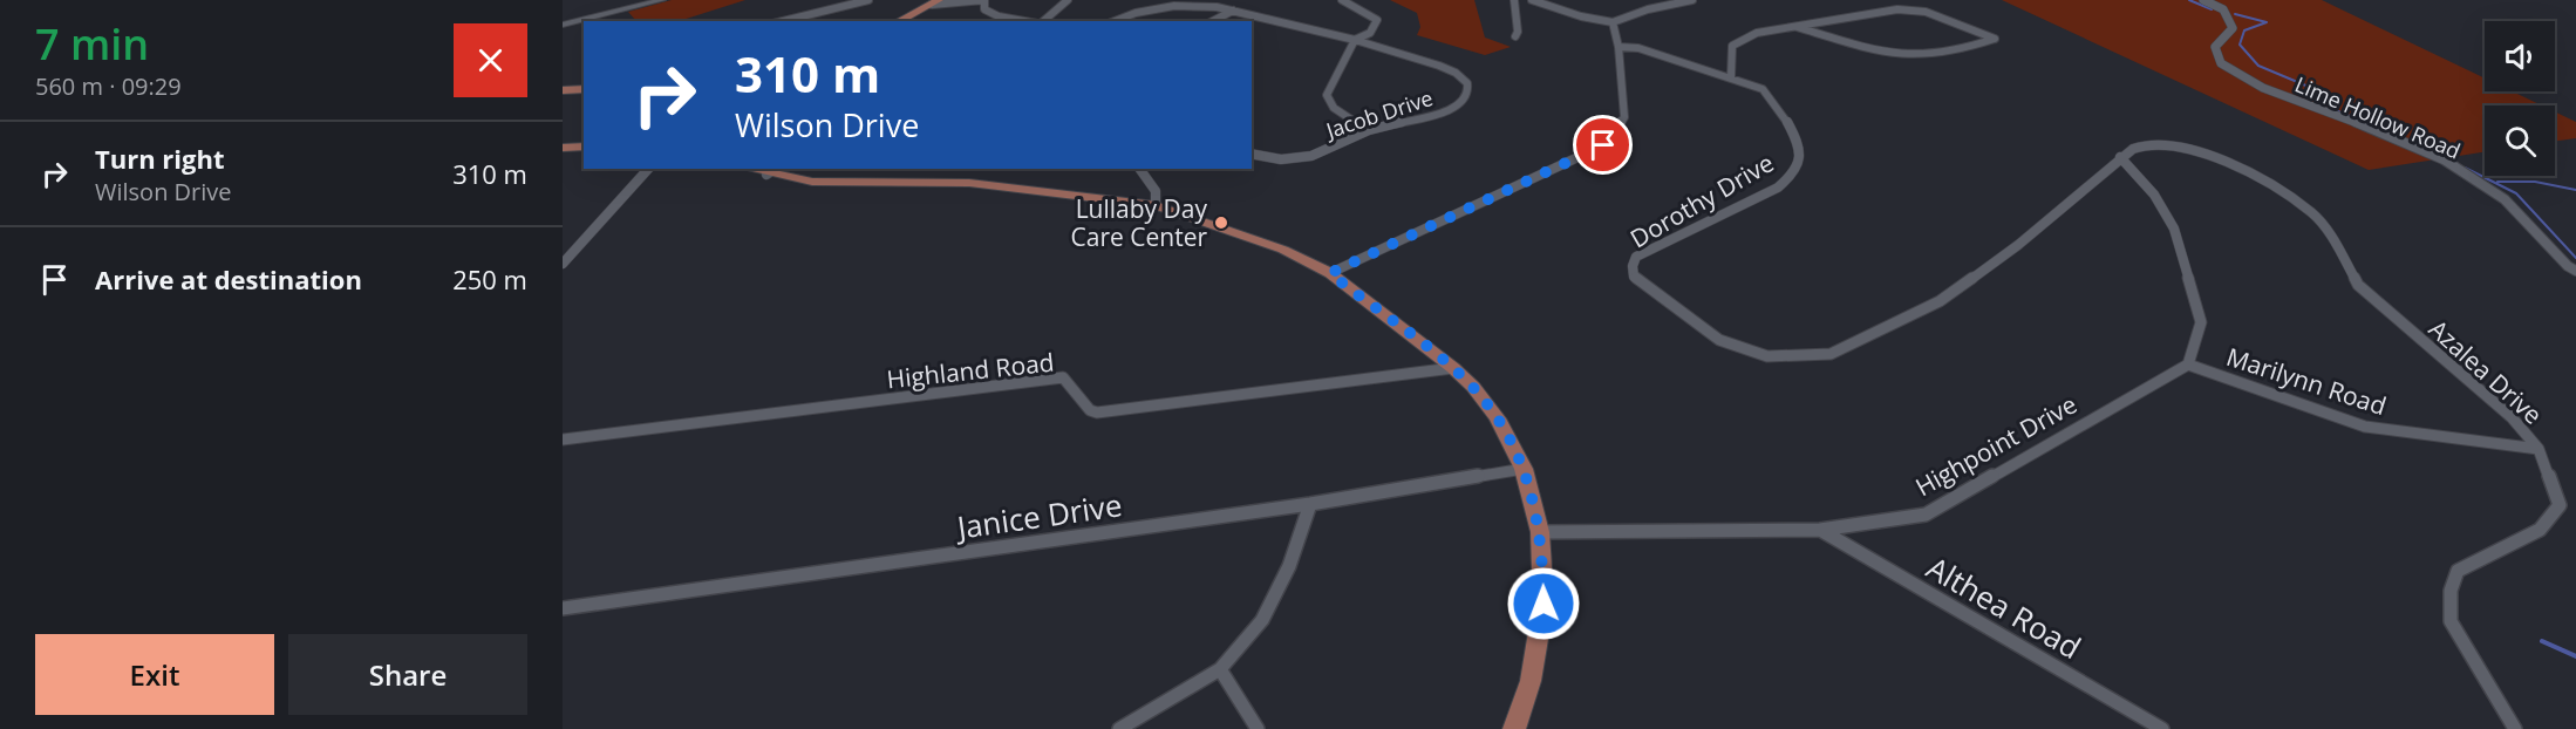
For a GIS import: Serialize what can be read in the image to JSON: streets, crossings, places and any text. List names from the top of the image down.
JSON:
{
  "streets": {
    "street": [
      "Jacob Drive",
      "Lime Hollow Road",
      "Dorothy Drive",
      "Highland Road",
      "Azalea Drive",
      "Marilynn Road",
      "Highpoint Drive",
      "Janice Drive",
      "Althea Road"
    ]
  },
  "crossings": [
    ["Dorothy Drive", "Azalea Drive"],
    ["Azalea Drive", "Marilynn Road"],
    ["Marilynn Road", "Highpoint Drive"],
    ["Highpoint Drive", "Althea Road"]
  ],
  "places": ["Lullaby Day Care Center"],
  "page": {
    "heading": ["7 min", "560 m · 09:29"],
    "turn": ["310 m", "Wilson Drive"],
    "list": [
      {
        "name": "Turn right",
        "note": "Wilson Drive",
        "value": "310 m"
      },
      {
        "name": "Arrive at destination",
        "value": "250 m"
      }
    ],
    "buttons": ["Exit", "Share"]
  }
}
